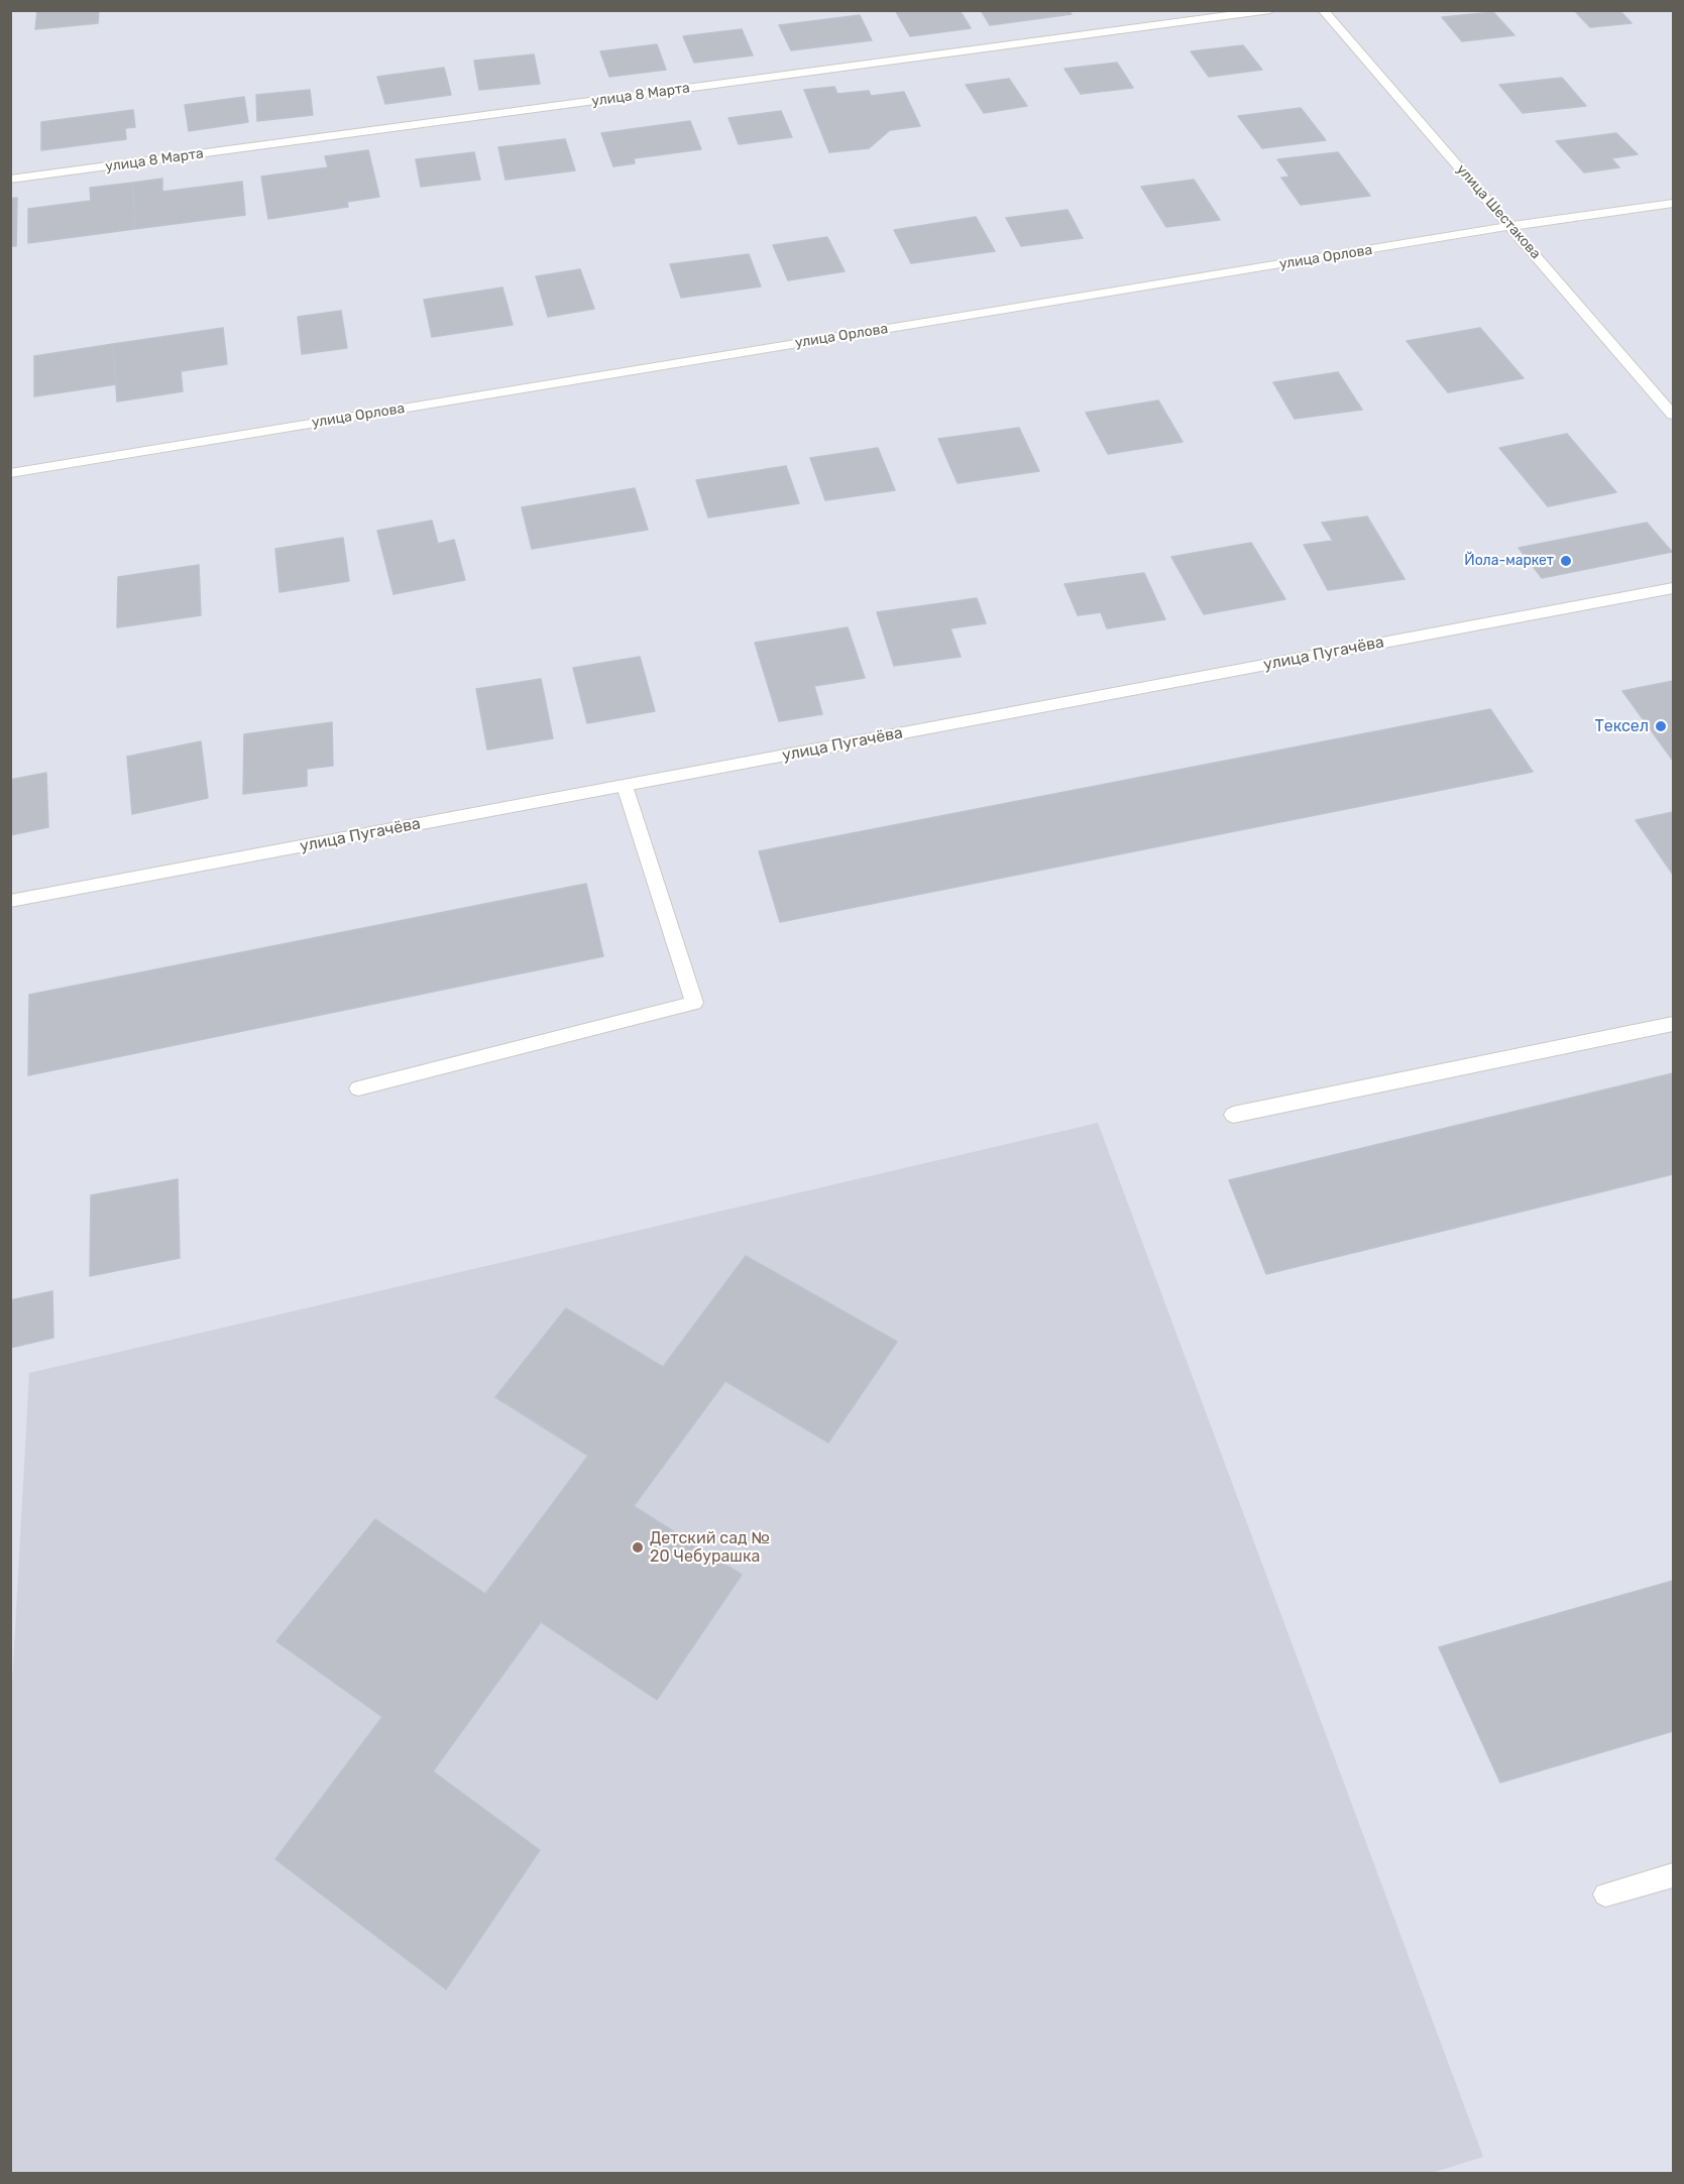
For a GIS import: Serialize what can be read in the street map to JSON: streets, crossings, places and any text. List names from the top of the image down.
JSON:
{
  "streets": {
    "street": [
      "улица 8 Марта",
      "улица Шестакова",
      "улица Орлова",
      "улица Пугачёва"
    ]
  },
  "crossings": [
    ["улица Шестакова", "улица Орлова"]
  ],
  "places": ["Йола-маркет", "Тексел", "Детский сад № 20 Чебурашка"]
}
